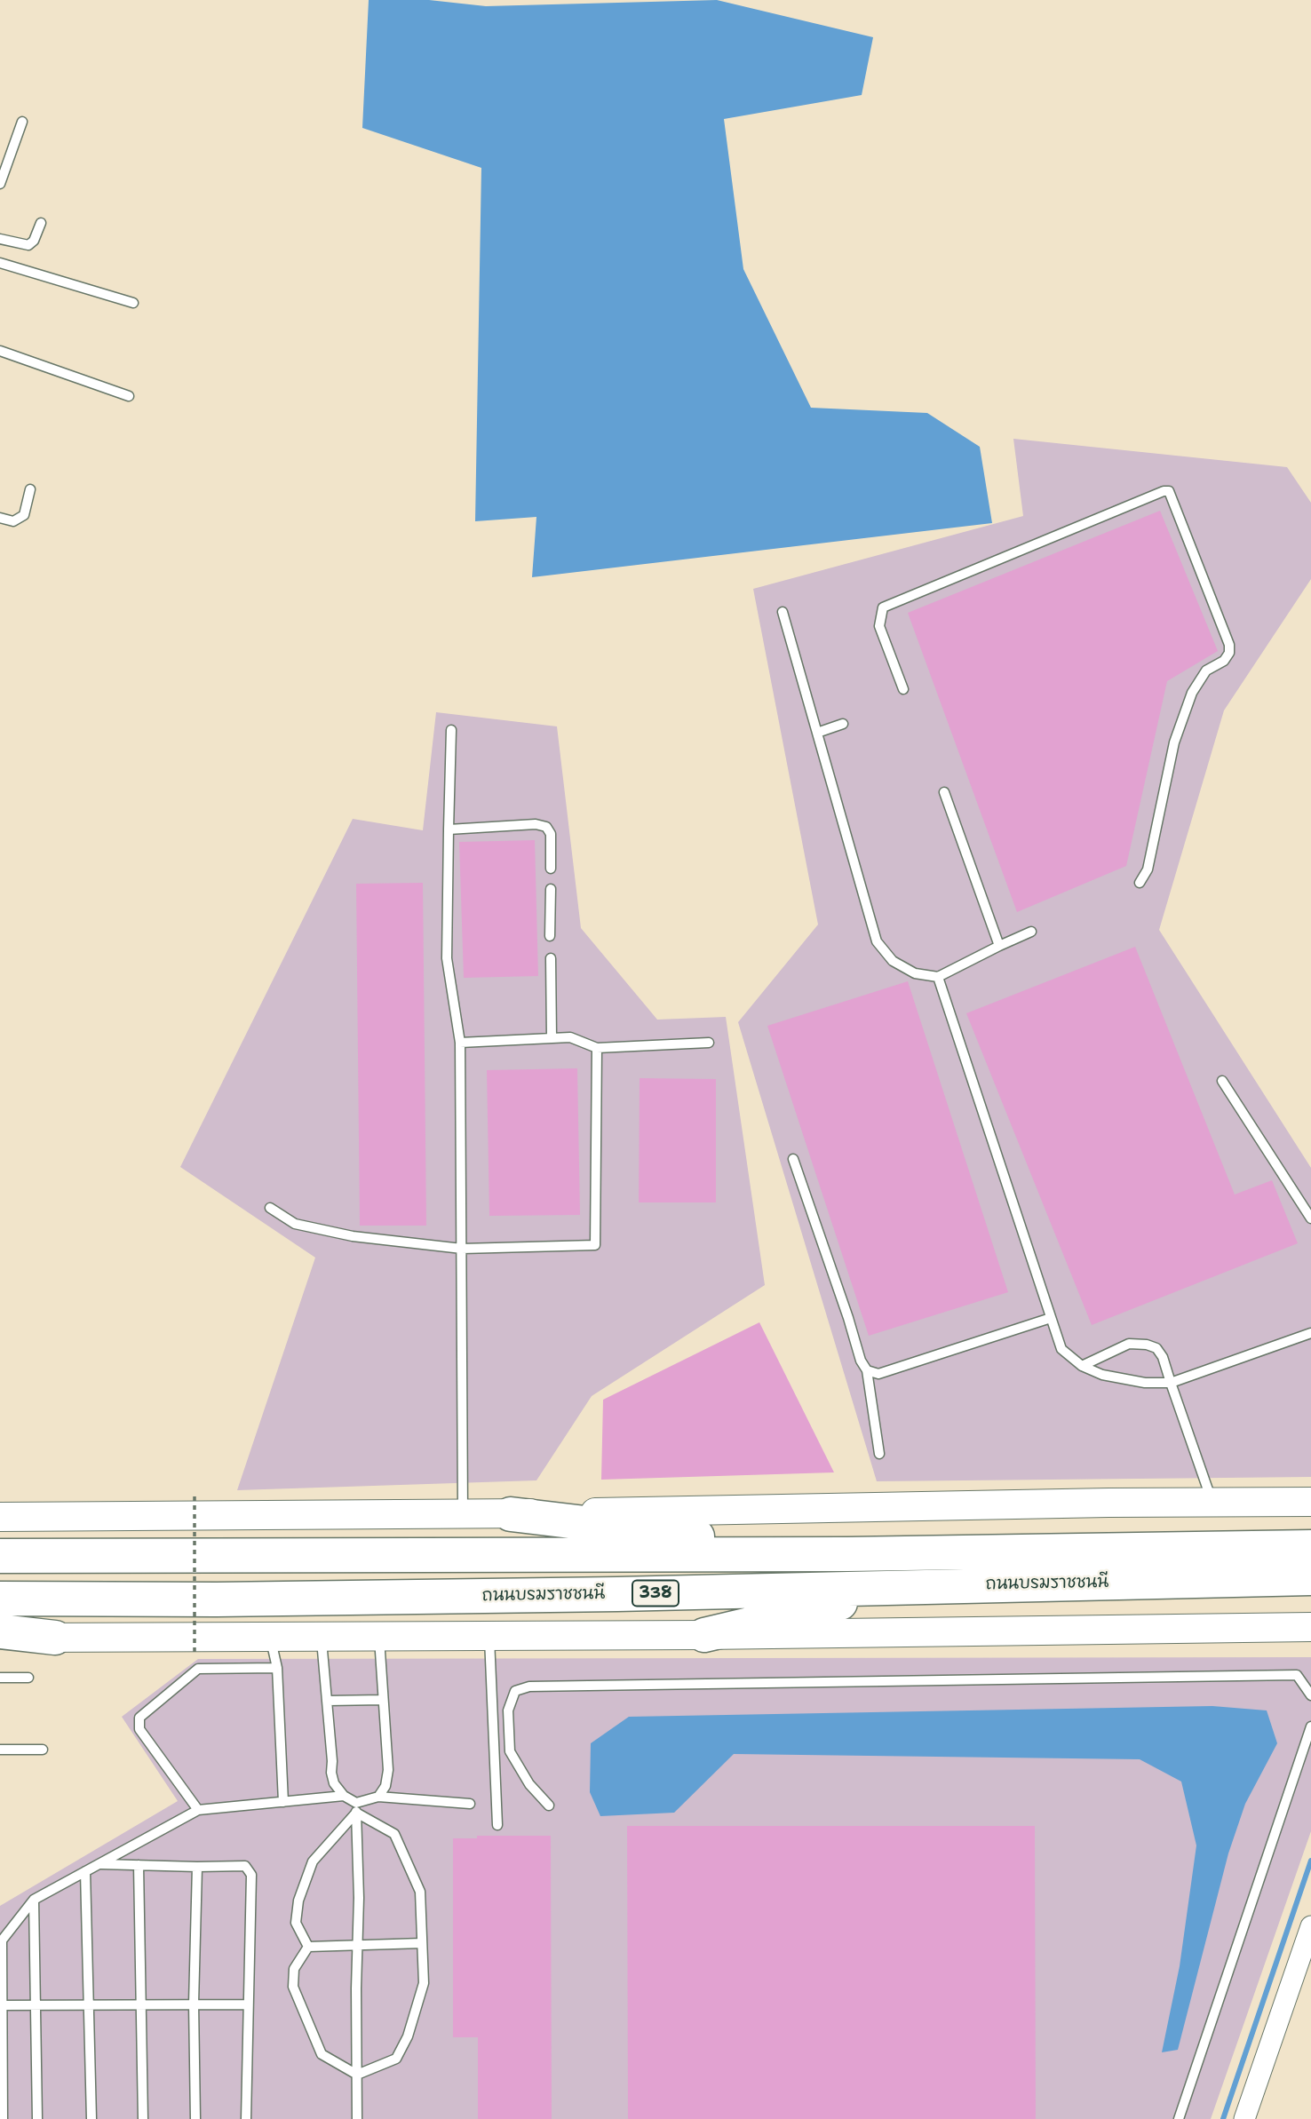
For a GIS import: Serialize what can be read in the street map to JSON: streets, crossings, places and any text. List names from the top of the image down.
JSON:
{
  "streets": {
    "highway": ["ถนนบรมราชชนนี", "338"]
  }
}
